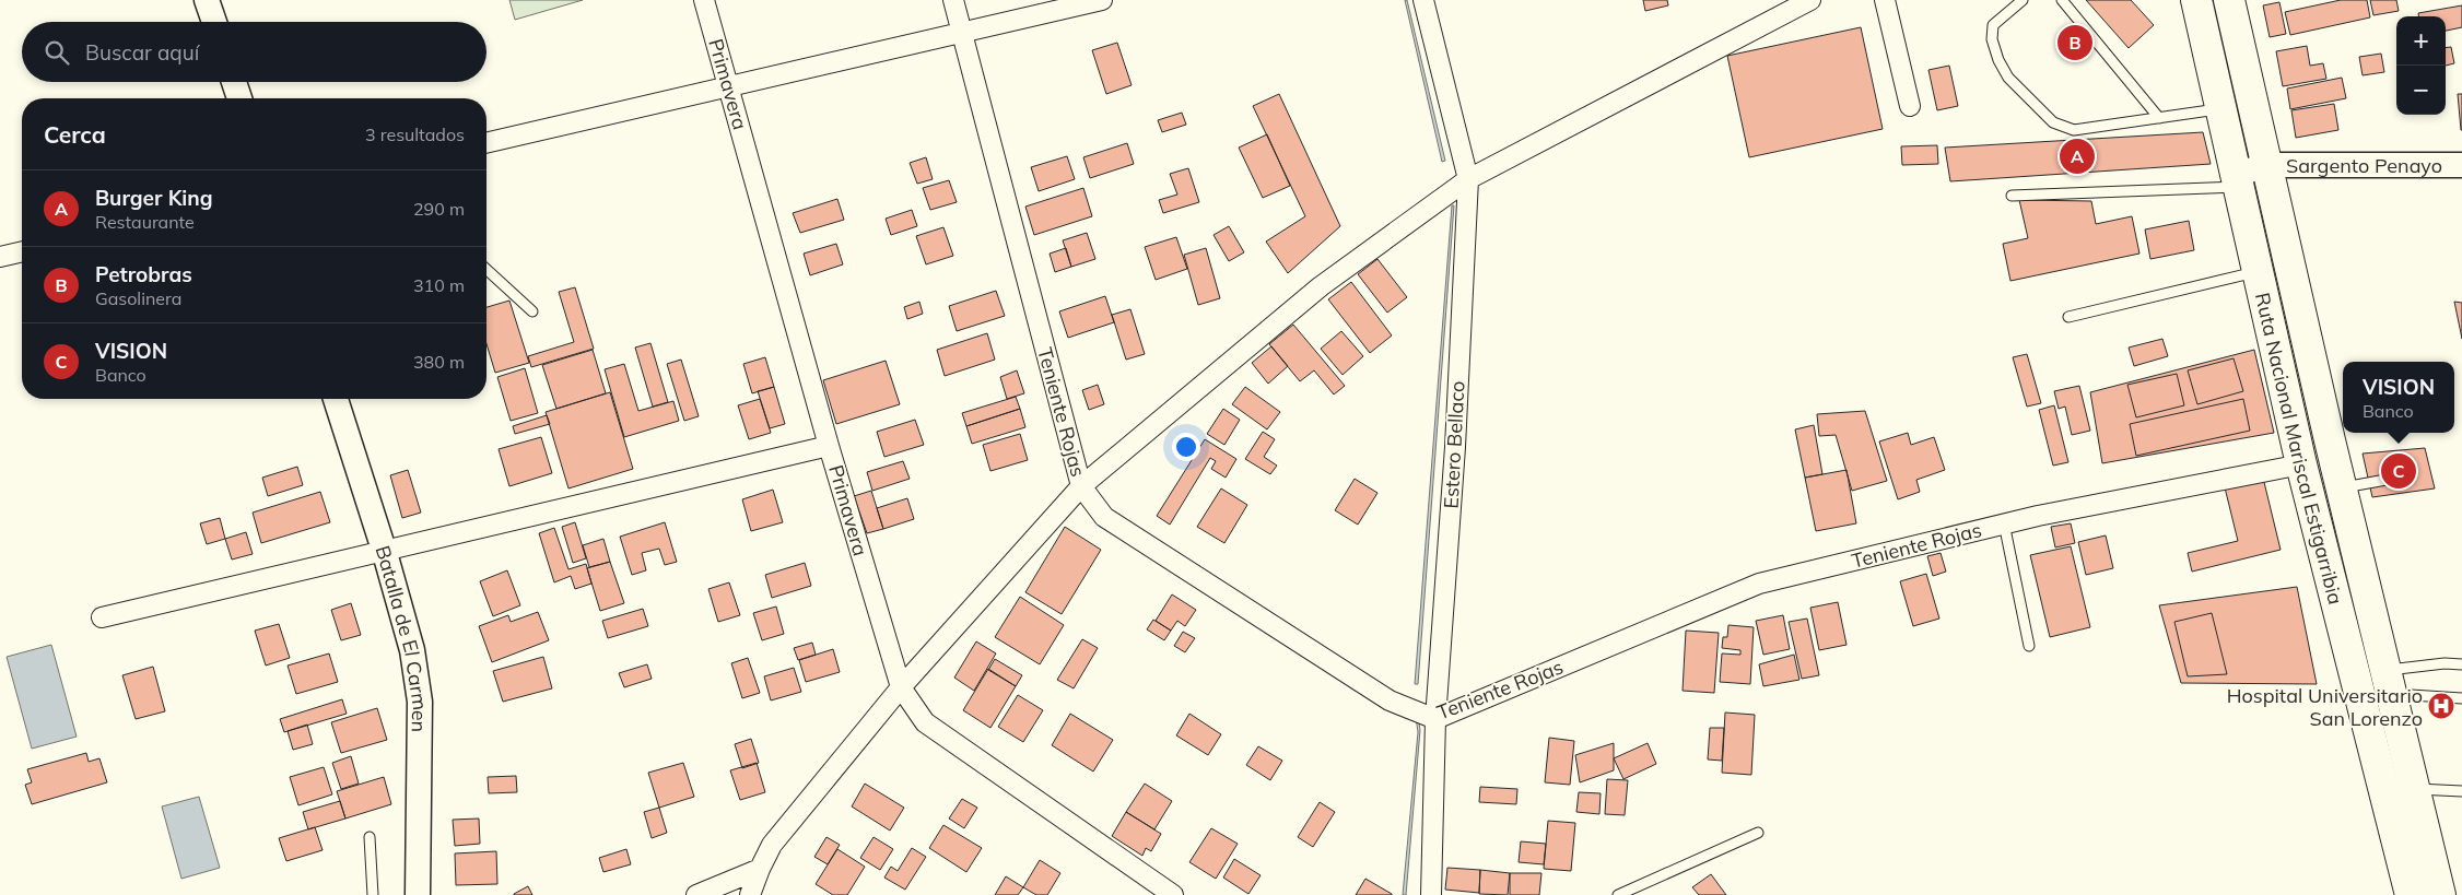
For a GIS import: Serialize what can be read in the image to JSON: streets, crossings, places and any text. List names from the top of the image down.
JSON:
{
  "streets": {
    "highway": ["Ruta Nacional Mariscal Estigarribia"],
    "street": [
      "Primavera",
      "Sargento Penayo",
      "Teniente Rojas",
      "Estero Bellaco",
      "Batalla de El Carmen"
    ]
  },
  "crossings": [
    ["Sargento Penayo", "Ruta Nacional Mariscal Estigarribia"],
    ["Teniente Rojas", "Estero Bellaco"],
    ["Teniente Rojas", "Ruta Nacional Mariscal Estigarribia"]
  ],
  "places": {
    "hospital": ["Hospital Universitario San Lorenzo"]
  },
  "page": {
    "map_buttons": ["+", "−"],
    "search": "Buscar aquí",
    "pins": ["B", "A", "C"],
    "heading": ["Cerca", "3 resultados"],
    "list": [
      {
        "mark": "A",
        "name": "Burger King",
        "note": "Restaurante",
        "value": "290 m"
      },
      {
        "mark": "B",
        "name": "Petrobras",
        "note": "Gasolinera",
        "value": "310 m"
      },
      {
        "mark": "C",
        "name": "VISION",
        "note": "Banco",
        "value": "380 m"
      }
    ],
    "popup": ["VISION", "Banco"]
  }
}
